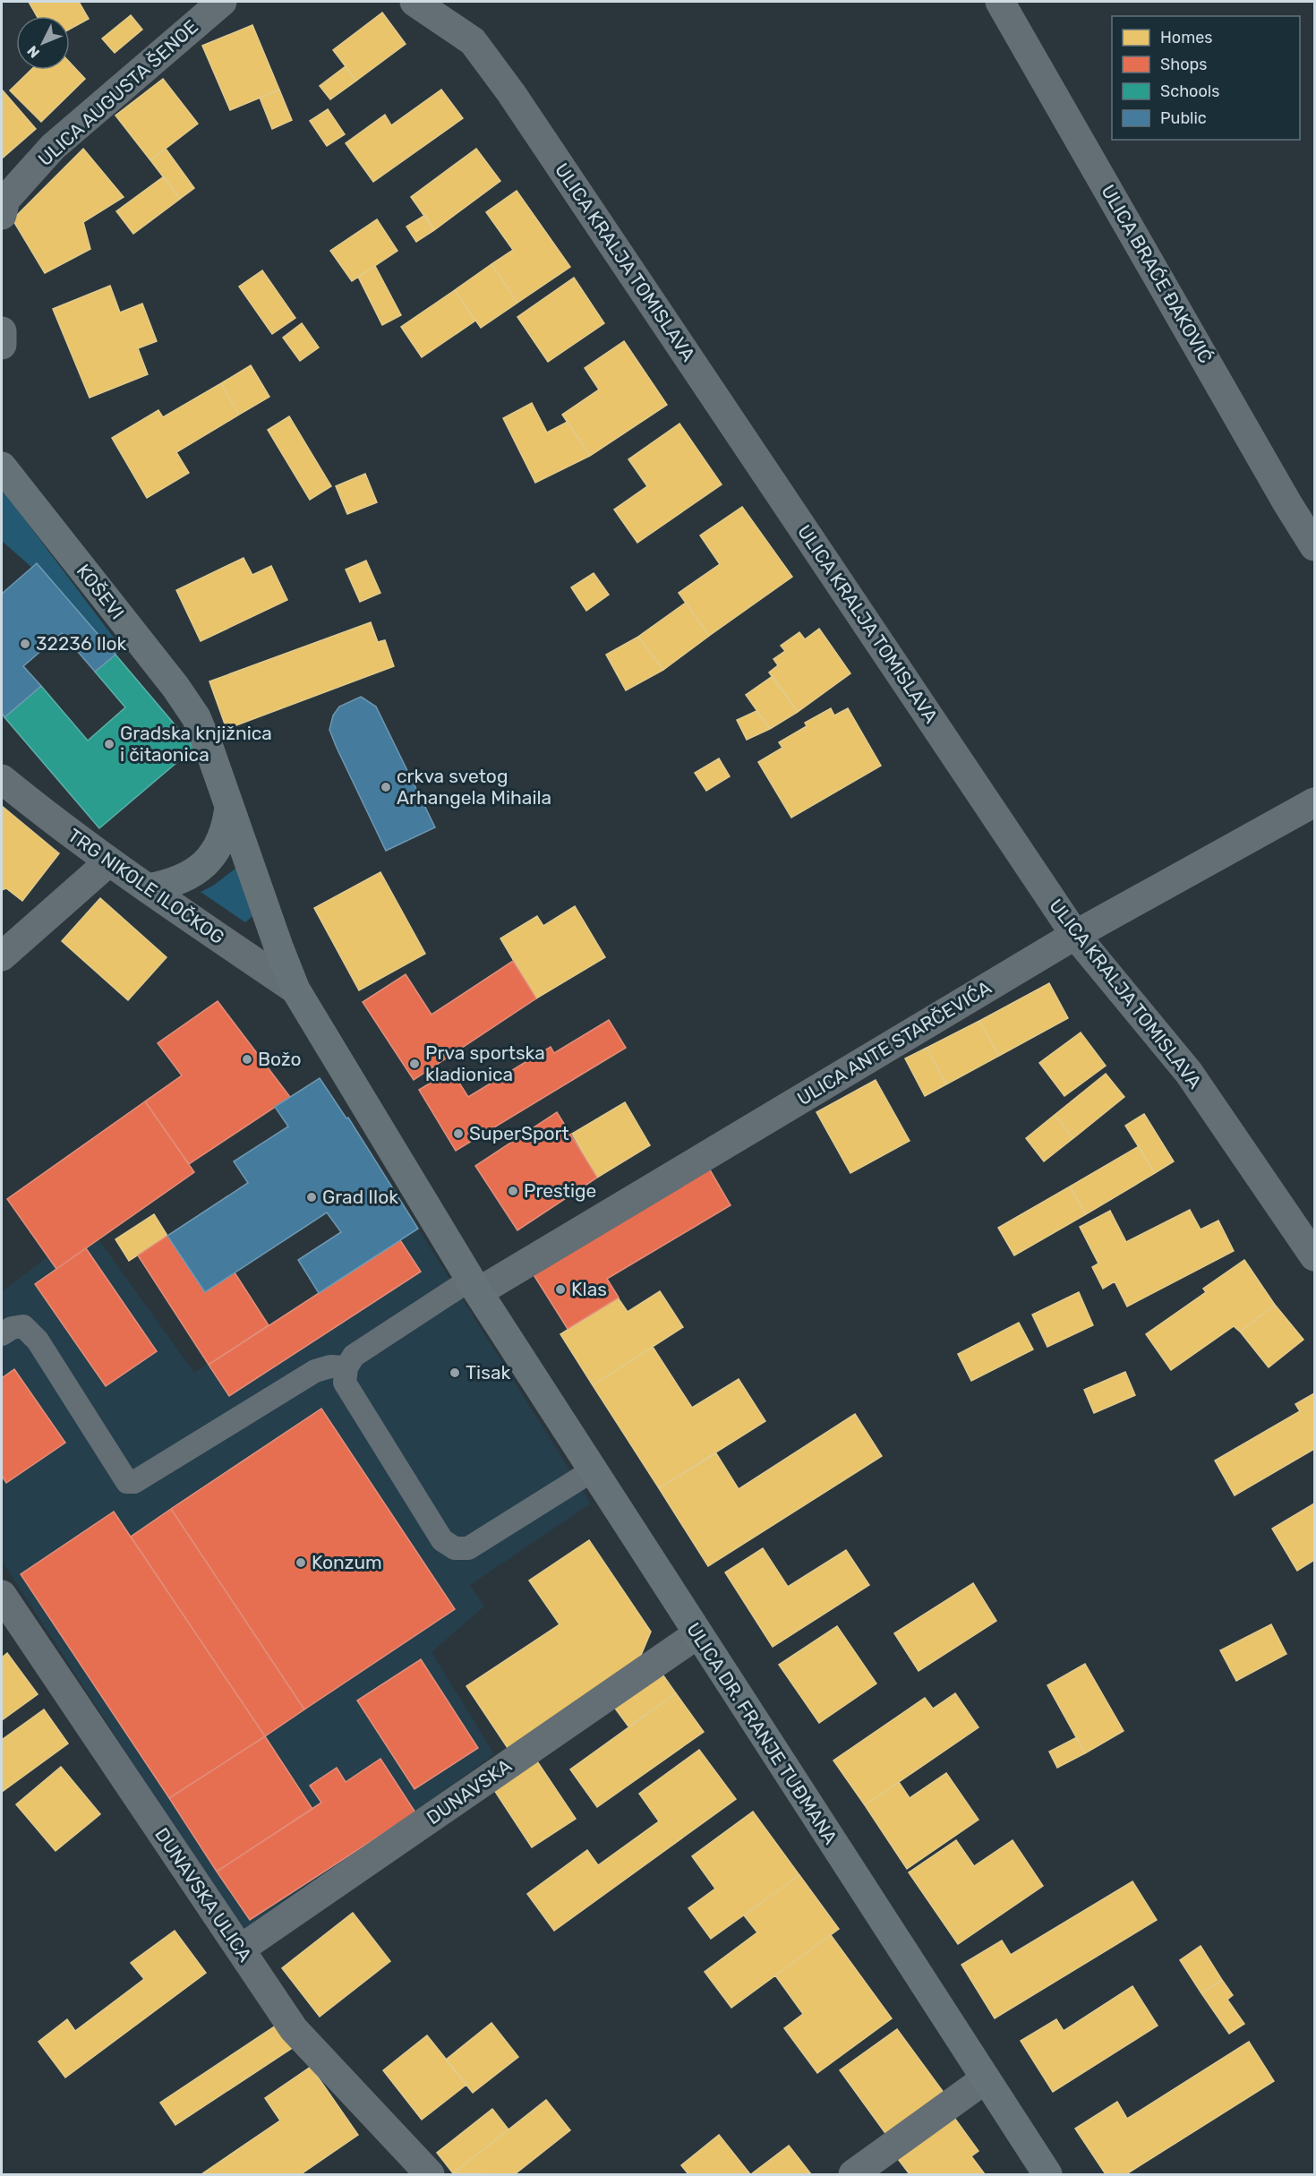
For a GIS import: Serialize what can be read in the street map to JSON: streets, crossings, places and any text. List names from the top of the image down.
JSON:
{
  "streets": {
    "main road": ["KOŠEVI", "TRG NIKOLE ILOČKOG", "ULICA DR. FRANJE TUĐMANA"],
    "street": [
      "ULICA AUGUSTA ŠENOE",
      "ULICA KRALJA TOMISLAVA",
      "ULICA BRAĆE ĐAKOVIĆ",
      "ULICA ANTE STARČEVIĆA",
      "DUNAVSKA",
      "DUNAVSKA ULICA"
    ]
  },
  "crossings": [
    ["ULICA KRALJA TOMISLAVA", "ULICA ANTE STARČEVIĆA"],
    ["KOŠEVI", "TRG NIKOLE ILOČKOG"],
    ["TRG NIKOLE ILOČKOG", "ULICA ANTE STARČEVIĆA"],
    ["TRG NIKOLE ILOČKOG", "ULICA DR. FRANJE TUĐMANA"],
    ["ULICA ANTE STARČEVIĆA", "ULICA DR. FRANJE TUĐMANA"],
    ["ULICA DR. FRANJE TUĐMANA", "DUNAVSKA"],
    ["DUNAVSKA", "DUNAVSKA ULICA"]
  ],
  "places": [
    "32236 Ilok",
    "Gradska knjižnica i čitaonica",
    "crkva svetog Arhangela Mihaila",
    "Božo",
    "Prva sportska kladionica",
    "SuperSport",
    "Prestige",
    "Grad Ilok",
    "Klas",
    "Tisak",
    "Konzum"
  ],
  "legend": [
    "Homes",
    "Shops",
    "Schools",
    "Public"
  ],
  "north": "bottom left"
}
